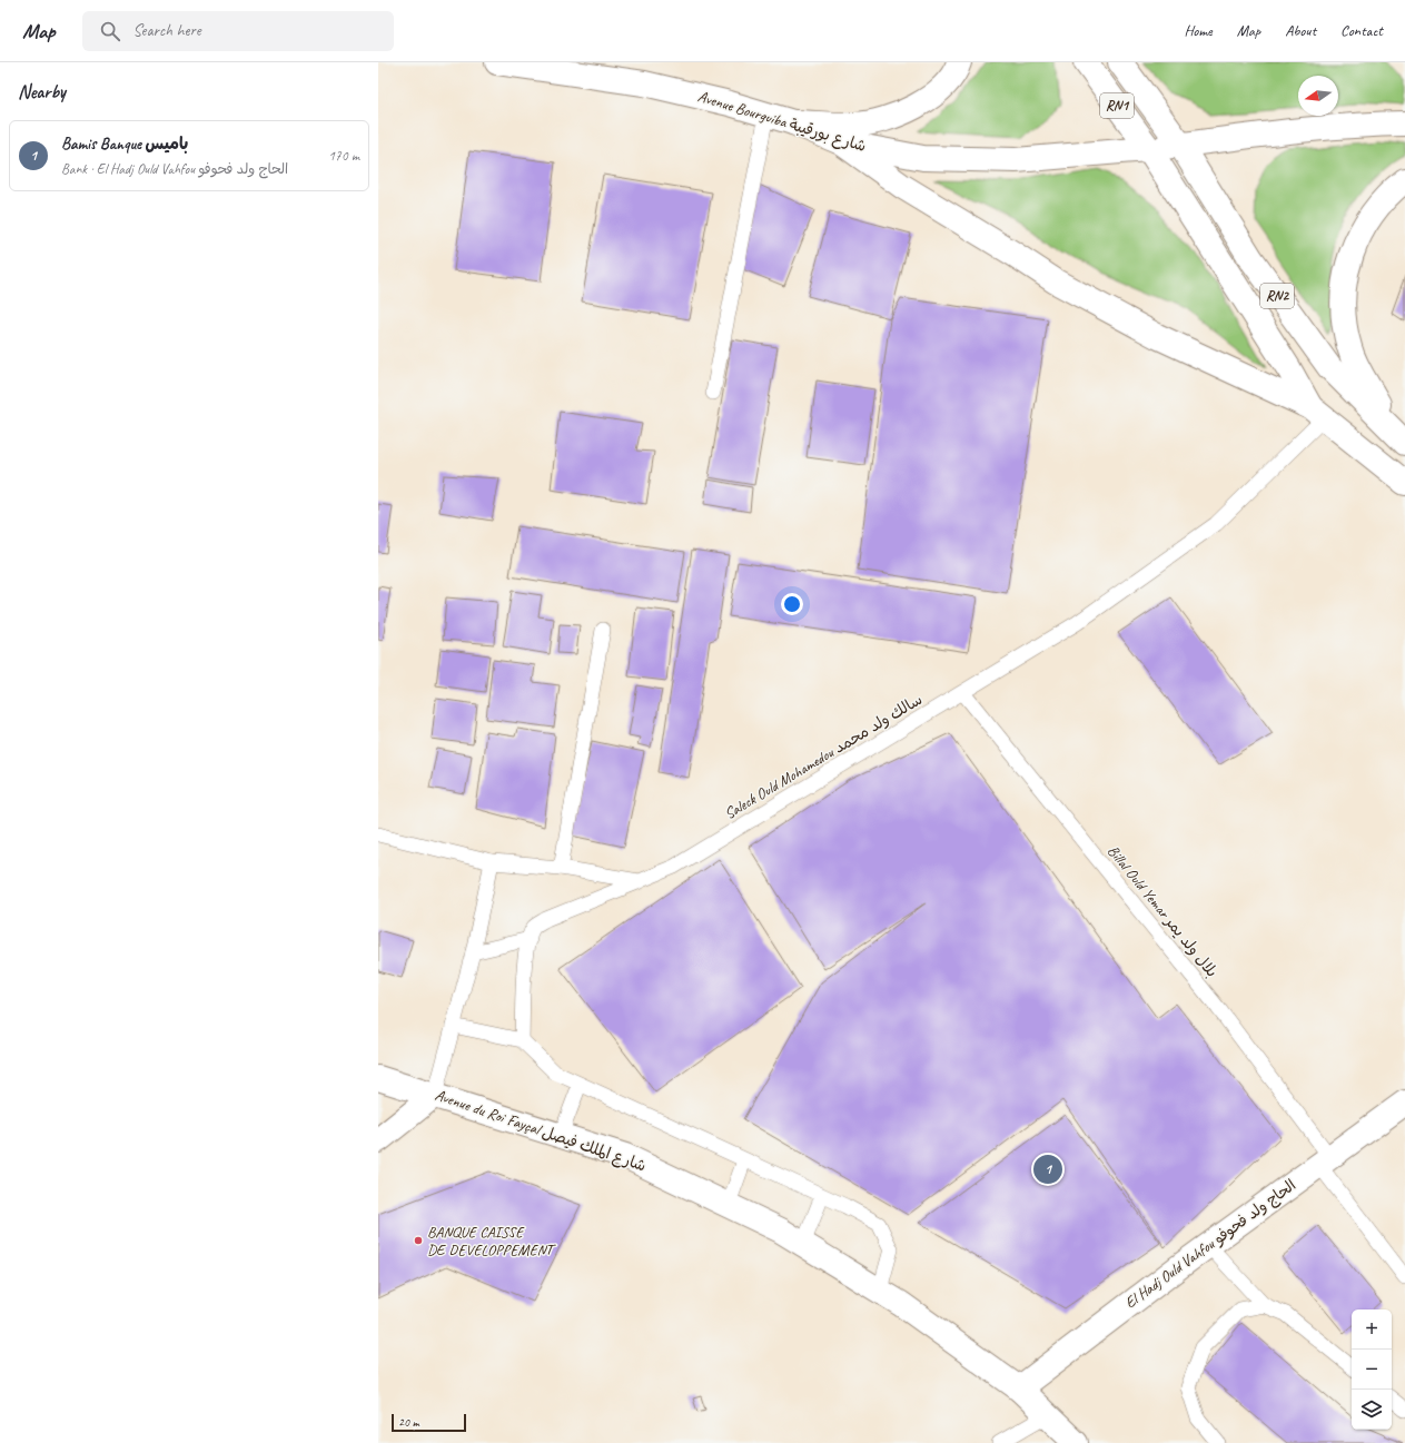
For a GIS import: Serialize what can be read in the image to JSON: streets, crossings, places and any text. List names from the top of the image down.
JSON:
{
  "streets": {
    "main road": [
      "RN1",
      "Avenue Bourguiba شارع بورقيبة",
      "RN2",
      "Avenue du Roi Fayçal شارع الملك فيصل",
      "El Hadj Ould Vahfou الحاج ولد فحوفو"
    ],
    "lane": ["Saleck Ould Mohamedou سالك ولد محمد", "Billal Ould Yemar بلال ولد يمر"]
  },
  "crossings": [
    ["RN1", "Avenue Bourguiba شارع بورقيبة"],
    ["RN1", "RN2"],
    ["Avenue Bourguiba شارع بورقيبة", "RN2"],
    ["RN2", "Saleck Ould Mohamedou سالك ولد محمد"],
    ["Saleck Ould Mohamedou سالك ولد محمد", "Billal Ould Yemar بلال ولد يمر"],
    ["Billal Ould Yemar بلال ولد يمر", "El Hadj Ould Vahfou الحاج ولد فحوفو"],
    ["Avenue du Roi Fayçal شارع الملك فيصل", "El Hadj Ould Vahfou الحاج ولد فحوفو"]
  ],
  "places": ["BANQUE CAISSE DE DEVELOPPEMENT"],
  "scale_bar": "20 m",
  "north": "left",
  "page": {
    "header": "Map",
    "search": "Search here",
    "nav": [
      "Home",
      "Map",
      "About",
      "Contact"
    ],
    "heading": "Nearby",
    "list": [
      {
        "mark": "1",
        "name": "Bamis Banque باميس",
        "note": "Bank · El Hadj Ould Vahfou الحاج ولد فحوفو",
        "value": "170 m"
      }
    ],
    "pins": "1",
    "map_buttons": ["+", "−"],
    "scale": "20 m"
  }
}
